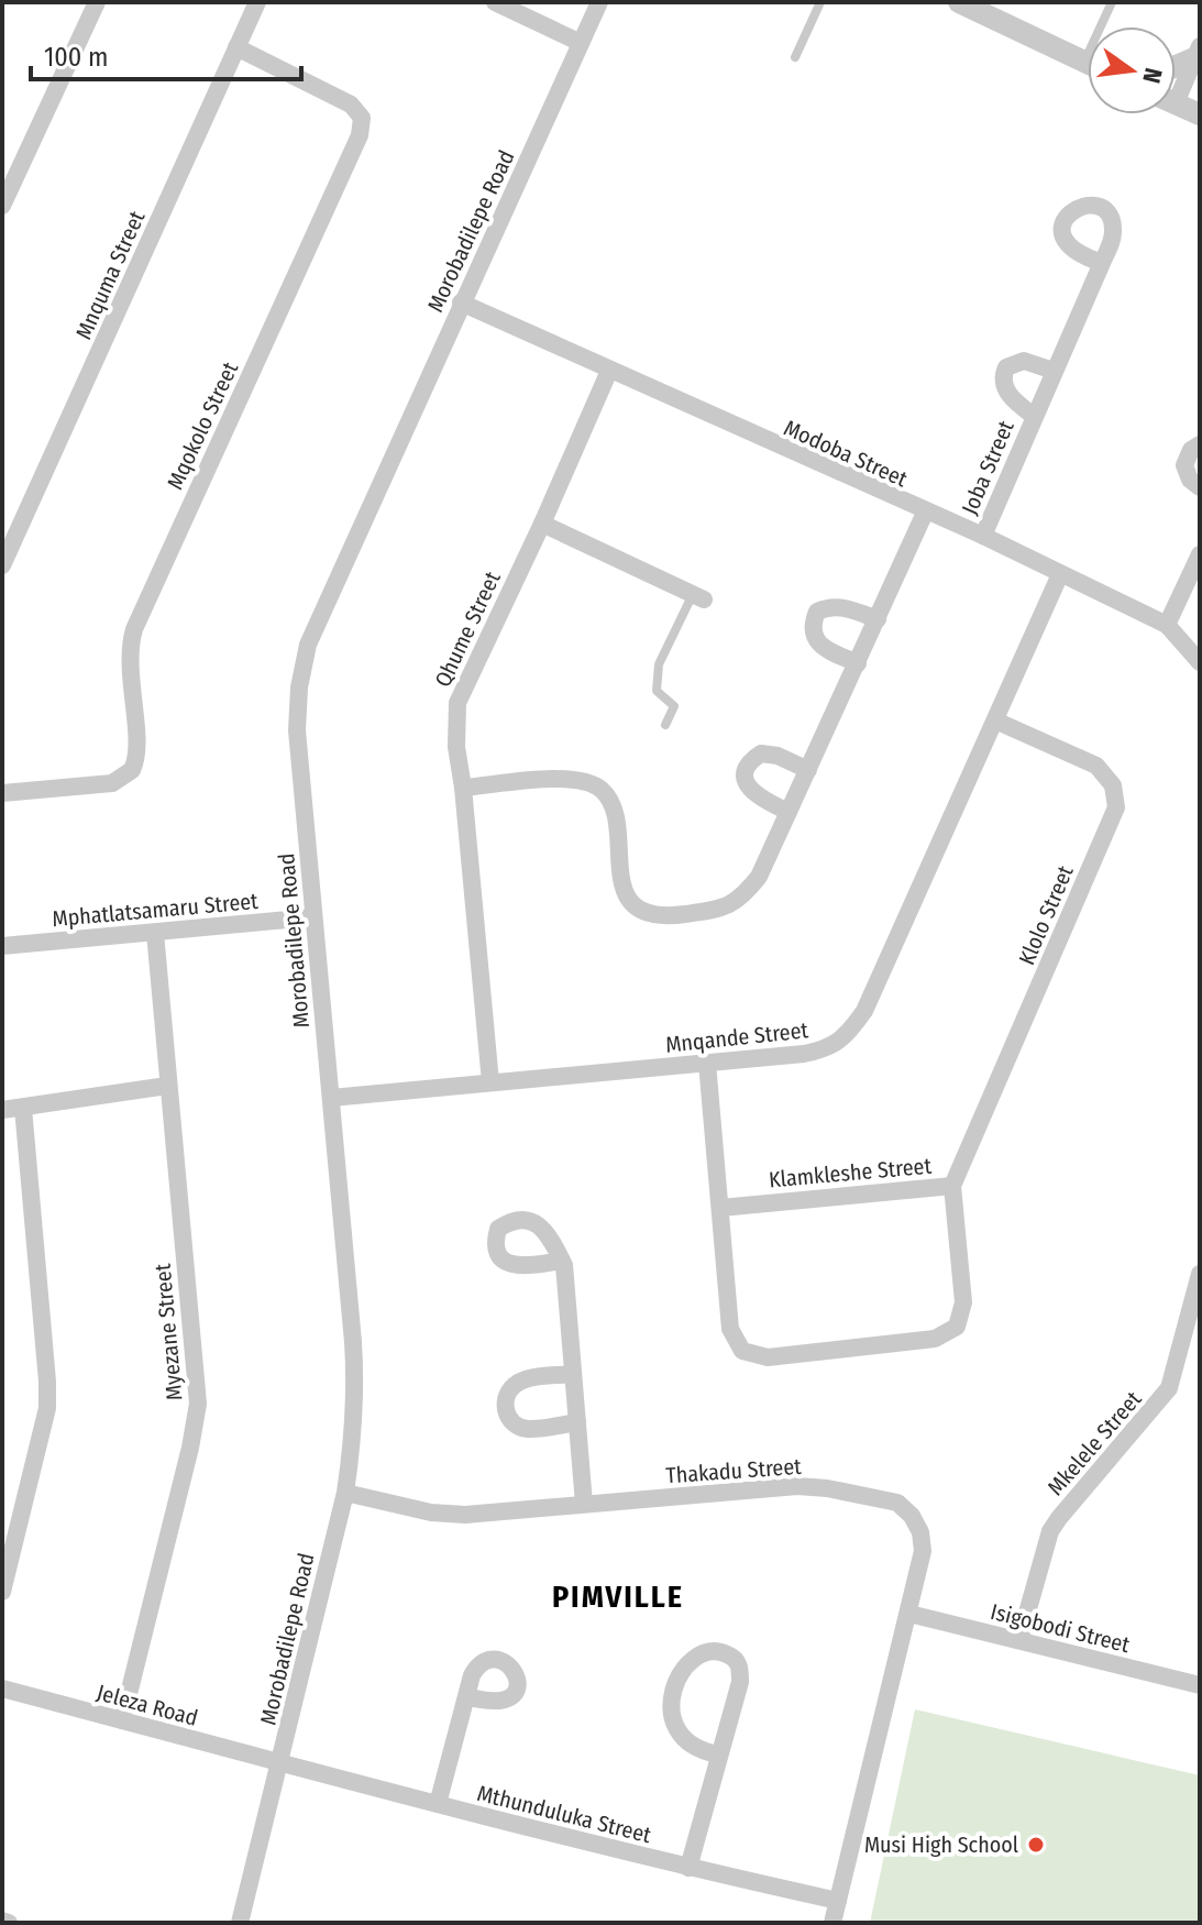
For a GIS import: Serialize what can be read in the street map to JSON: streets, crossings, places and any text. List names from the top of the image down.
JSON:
{
  "streets": {
    "street": [
      "Morobadilepe Road",
      "Mnquma Street",
      "Mqokolo Street",
      "Modoba Street",
      "Joba Street",
      "Qhume Street",
      "Mphatlatsamaru Street",
      "Klolo Street",
      "Mnqande Street",
      "Klamkleshe Street",
      "Myezane Street",
      "Mkelele Street",
      "Thakadu Street",
      "Isigobodi Street",
      "Jeleza Road",
      "Mthunduluka Street"
    ]
  },
  "crossings": [
    ["Morobadilepe Road", "Modoba Street"],
    ["Morobadilepe Road", "Mphatlatsamaru Street"],
    ["Morobadilepe Road", "Mnqande Street"],
    ["Morobadilepe Road", "Thakadu Street"],
    ["Morobadilepe Road", "Jeleza Road"],
    ["Morobadilepe Road", "Mthunduluka Street"],
    ["Mnquma Street", "Mqokolo Street"],
    ["Modoba Street", "Joba Street"],
    ["Modoba Street", "Qhume Street"],
    ["Modoba Street", "Mnqande Street"],
    ["Qhume Street", "Mnqande Street"],
    ["Mphatlatsamaru Street", "Myezane Street"],
    ["Klolo Street", "Mnqande Street"],
    ["Klolo Street", "Klamkleshe Street"],
    ["Mnqande Street", "Klamkleshe Street"],
    ["Myezane Street", "Jeleza Road"],
    ["Mkelele Street", "Isigobodi Street"],
    ["Thakadu Street", "Isigobodi Street"],
    ["Thakadu Street", "Mthunduluka Street"],
    ["Jeleza Road", "Mthunduluka Street"]
  ],
  "districts": ["PIMVILLE"],
  "places": ["Musi High School"],
  "scale_bar": "100 m",
  "north": "right"
}
